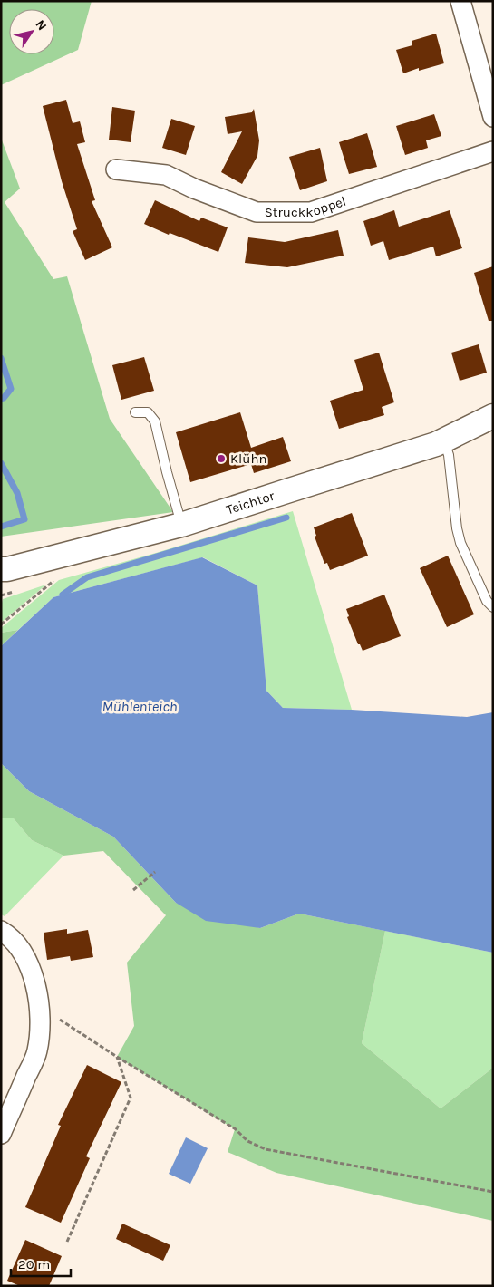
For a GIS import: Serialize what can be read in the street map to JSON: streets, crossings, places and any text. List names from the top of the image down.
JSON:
{
  "streets": {
    "street": ["Struckkoppel", "Teichtor"]
  },
  "water": ["Mühlenteich"],
  "places": ["Klühn"],
  "scale_bar": "20 m",
  "north": "top right"
}
